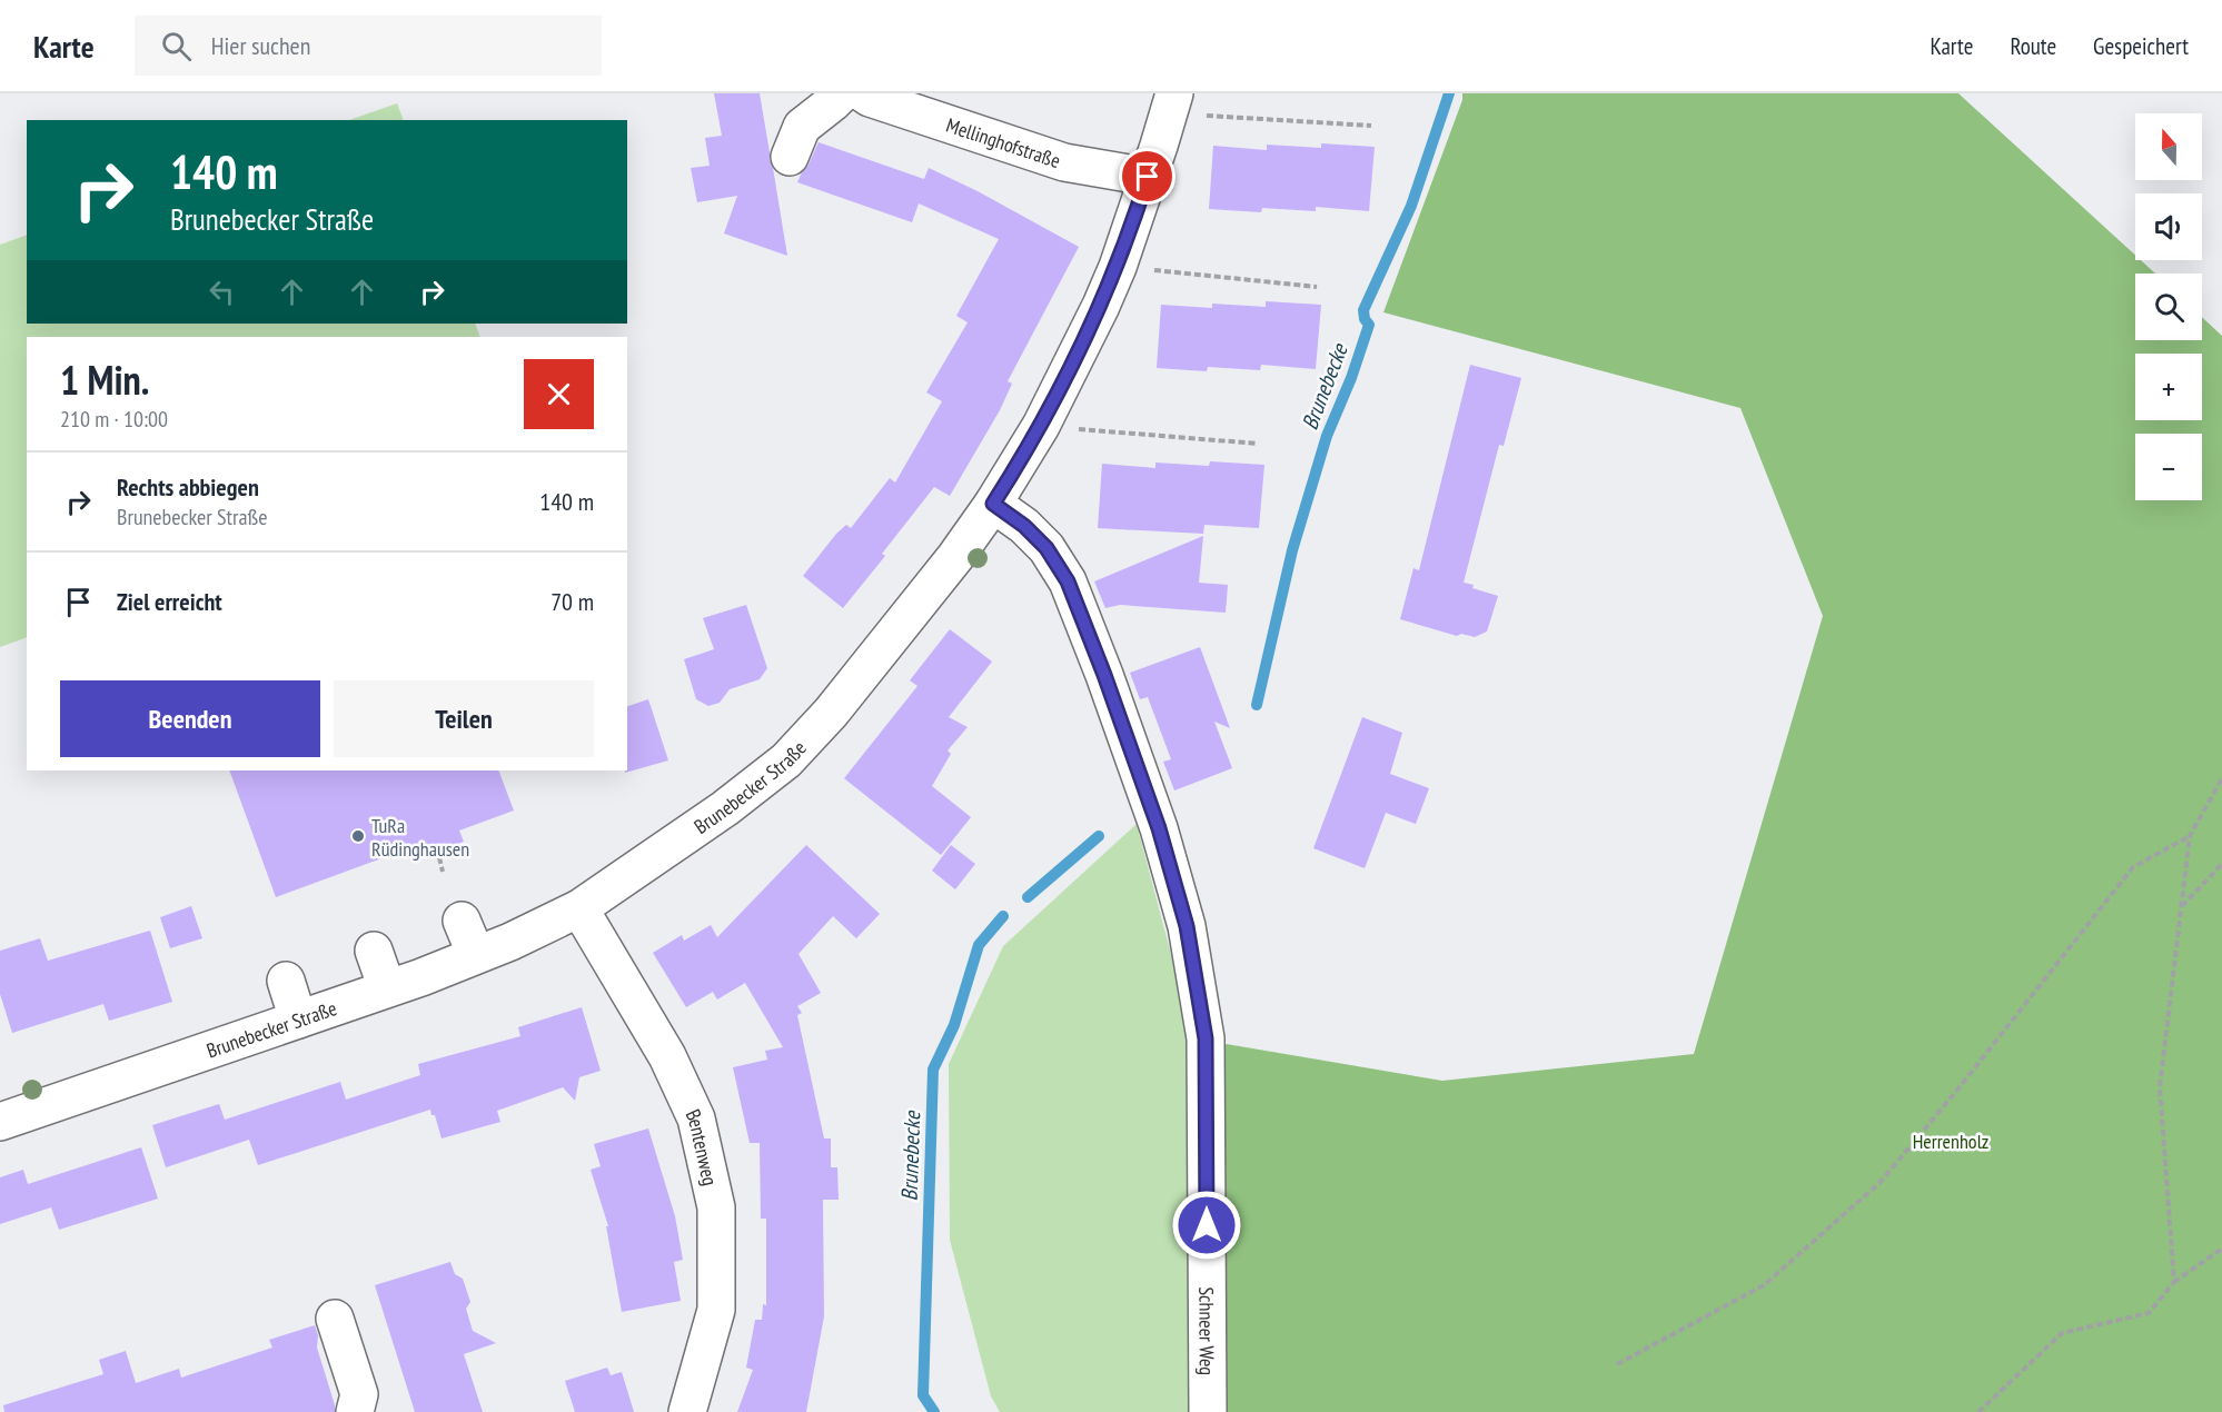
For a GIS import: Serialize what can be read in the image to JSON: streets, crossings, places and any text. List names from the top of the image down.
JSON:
{
  "streets": {
    "street": [
      "Mellinghofstraße",
      "Brunebecker Straße",
      "Bentenweg",
      "Schneer Weg"
    ]
  },
  "crossings": [
    ["Mellinghofstraße", "Brunebecker Straße"],
    ["Brunebecker Straße", "Bentenweg"],
    ["Brunebecker Straße", "Schneer Weg"]
  ],
  "water": ["Brunebecke"],
  "parks": ["Herrenholz"],
  "places": ["TuRa Rüdinghausen"],
  "north": "top",
  "page": {
    "header": "Karte",
    "search": "Hier suchen",
    "nav": ["Karte", "Route", "Gespeichert"],
    "map_buttons": ["+", "−"],
    "turn": ["140 m", "Brunebecker Straße"],
    "heading": ["1 Min.", "210 m · 10:00"],
    "list": [
      {
        "name": "Rechts abbiegen",
        "note": "Brunebecker Straße",
        "value": "140 m"
      },
      {
        "name": "Ziel erreicht",
        "value": "70 m"
      }
    ],
    "buttons": ["Beenden", "Teilen"]
  }
}
